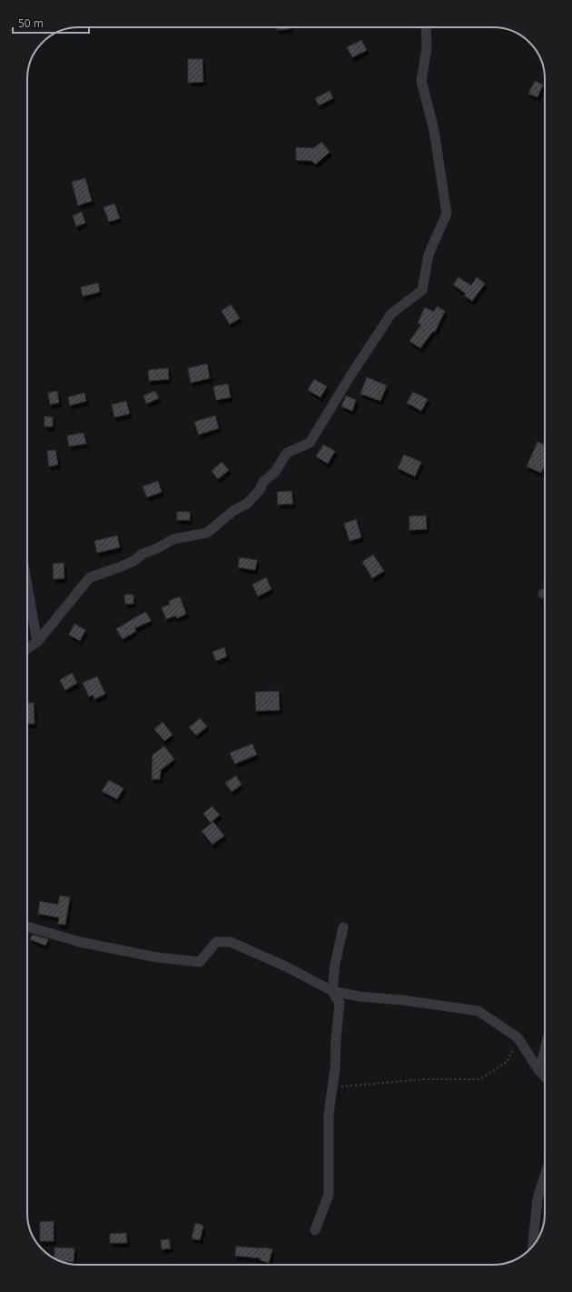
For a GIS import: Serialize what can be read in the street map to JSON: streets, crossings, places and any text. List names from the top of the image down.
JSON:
{
  "scale_bar": "50 m"
}
